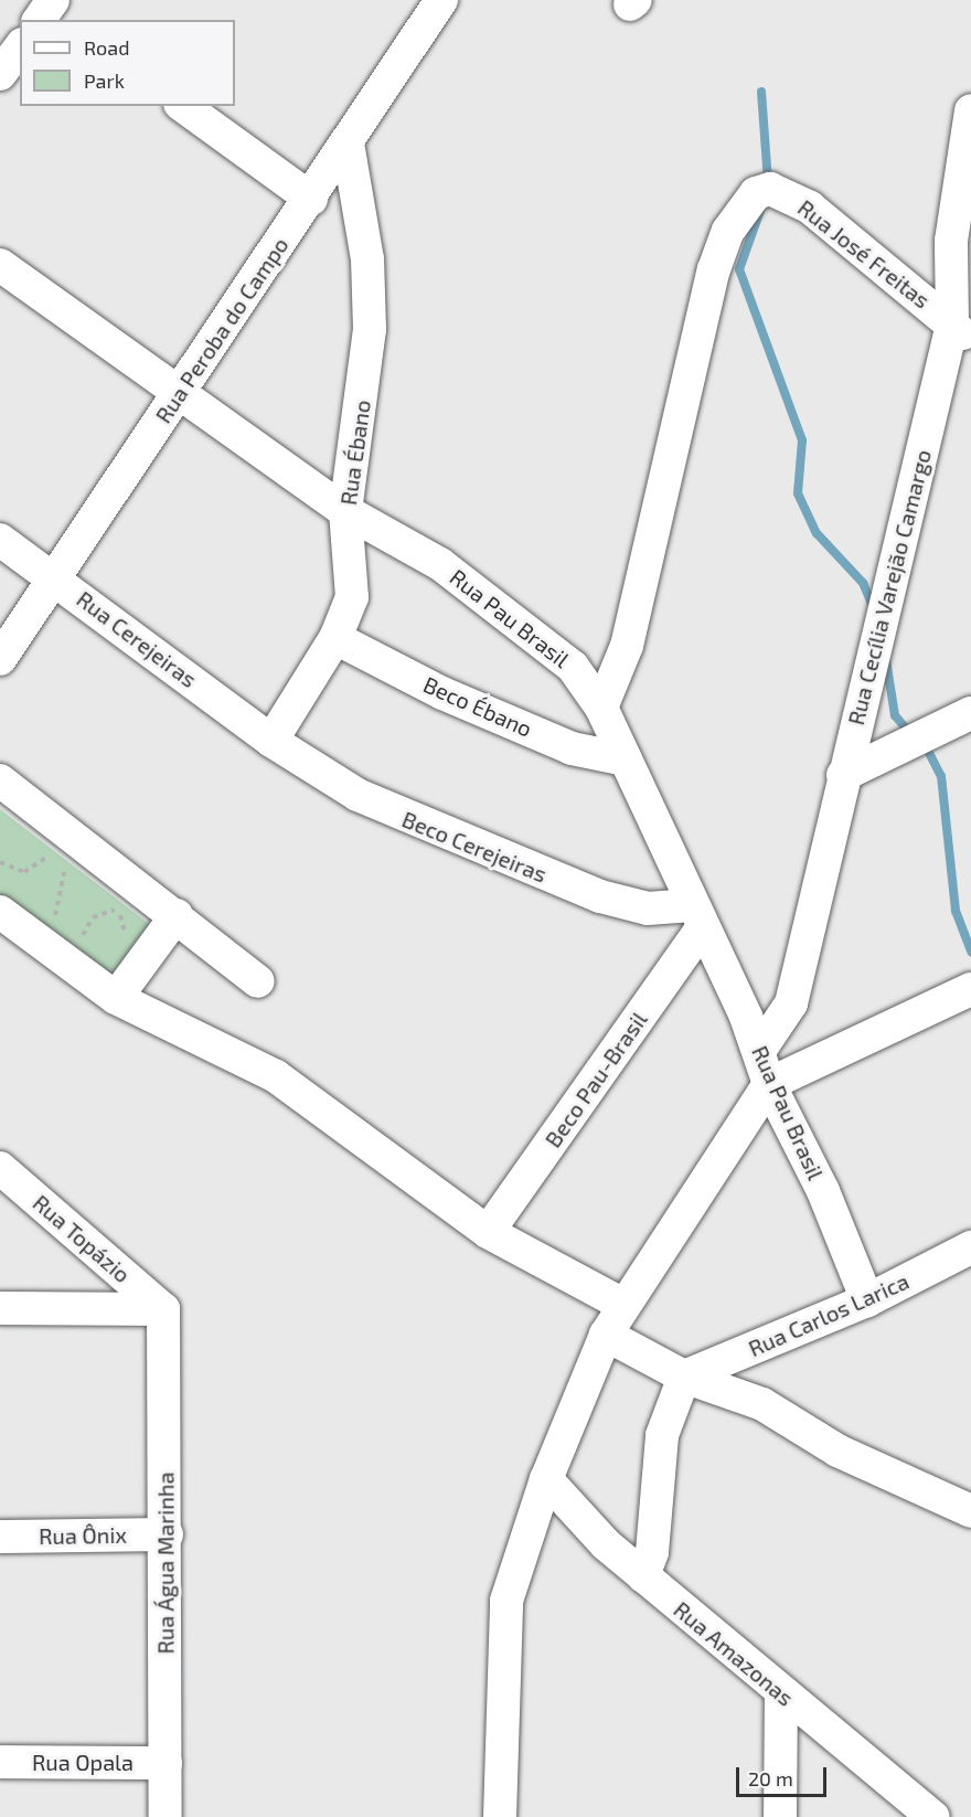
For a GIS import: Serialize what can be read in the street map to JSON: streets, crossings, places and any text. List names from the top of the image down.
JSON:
{
  "streets": {
    "street": [
      "Rua José Freitas",
      "Rua Peroba do Campo",
      "Rua Ébano",
      "Rua Cecília Varejão Camargo",
      "Rua Pau Brasil",
      "Rua Cerejeiras",
      "Beco Ébano",
      "Beco Cerejeiras",
      "Beco Pau-Brasil",
      "Rua Topázio",
      "Rua Carlos Larica",
      "Rua Ônix",
      "Rua Água Marinha",
      "Rua Amazonas",
      "Rua Opala"
    ]
  },
  "crossings": [
    ["Rua José Freitas", "Rua Cecília Varejão Camargo"],
    ["Rua José Freitas", "Rua Pau Brasil"],
    ["Rua Peroba do Campo", "Rua Ébano"],
    ["Rua Peroba do Campo", "Rua Pau Brasil"],
    ["Rua Peroba do Campo", "Rua Cerejeiras"],
    ["Rua Ébano", "Rua Pau Brasil"],
    ["Rua Ébano", "Rua Cerejeiras"],
    ["Rua Ébano", "Beco Ébano"],
    ["Rua Ébano", "Beco Cerejeiras"],
    ["Rua Cecília Varejão Camargo", "Rua Pau Brasil"],
    ["Rua Pau Brasil", "Beco Ébano"],
    ["Rua Pau Brasil", "Beco Cerejeiras"],
    ["Rua Pau Brasil", "Beco Pau-Brasil"],
    ["Rua Pau Brasil", "Rua Carlos Larica"],
    ["Rua Cerejeiras", "Beco Cerejeiras"],
    ["Beco Cerejeiras", "Beco Pau-Brasil"],
    ["Rua Topázio", "Rua Água Marinha"],
    ["Rua Ônix", "Rua Água Marinha"],
    ["Rua Água Marinha", "Rua Opala"]
  ],
  "legend": ["Road", "Park"],
  "scale_bar": "20 m"
}
